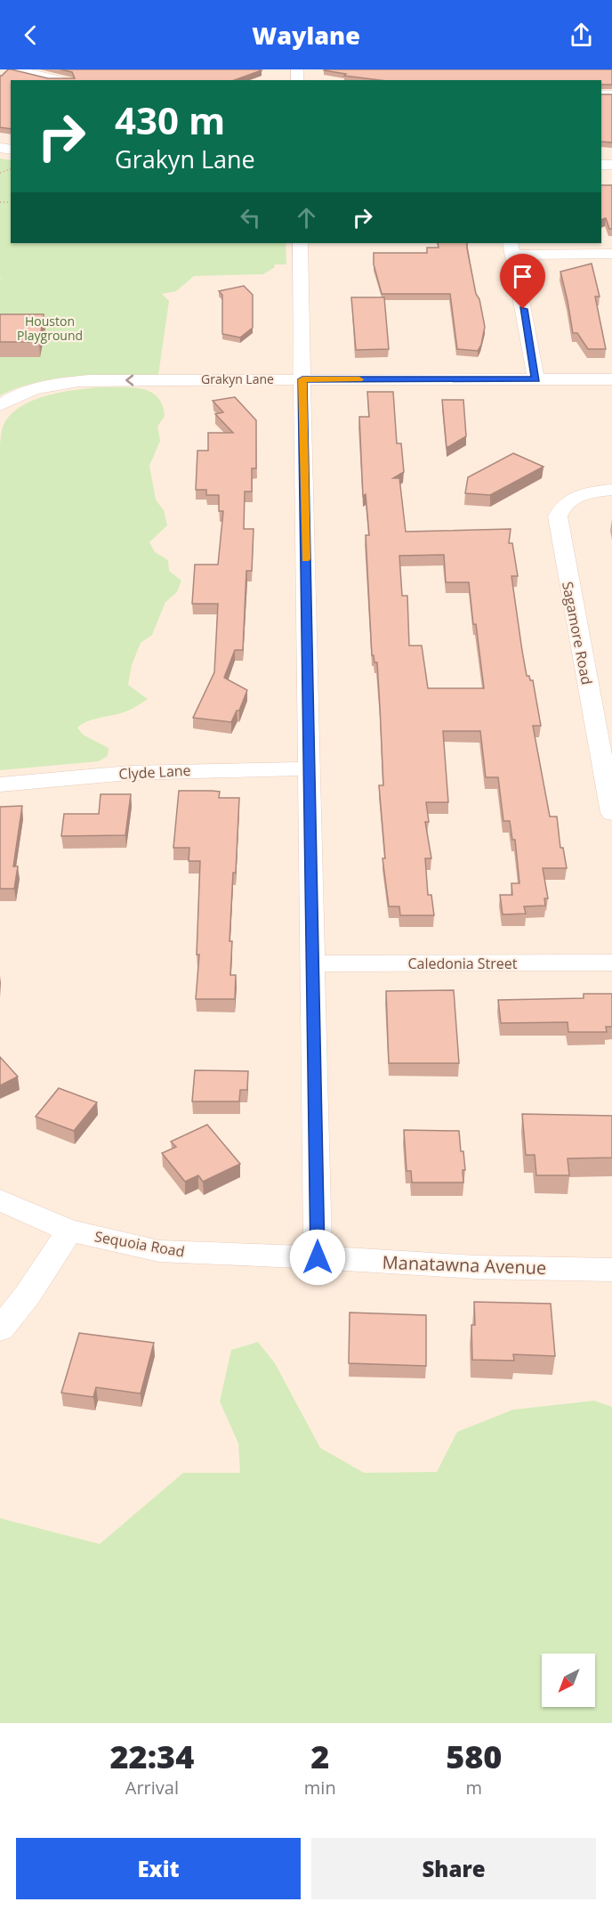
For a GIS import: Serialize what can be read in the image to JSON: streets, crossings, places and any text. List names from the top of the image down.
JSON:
{
  "streets": {
    "street": [
      "Grakyn Lane",
      "Sagamore Road",
      "Clyde Lane",
      "Caledonia Street",
      "Sequoia Road",
      "Manatawna Avenue"
    ]
  },
  "crossings": [
    ["Sequoia Road", "Manatawna Avenue"]
  ],
  "one_way": ["Grakyn Lane"],
  "parks": ["Houston Playground"],
  "north": "bottom left",
  "page": {
    "header": "Waylane",
    "turn": ["430 m", "Grakyn Lane"],
    "eta": [
      "22:34",
      "Arrival",
      "2",
      "min",
      "580",
      "m"
    ],
    "buttons": ["Exit", "Share"]
  }
}
